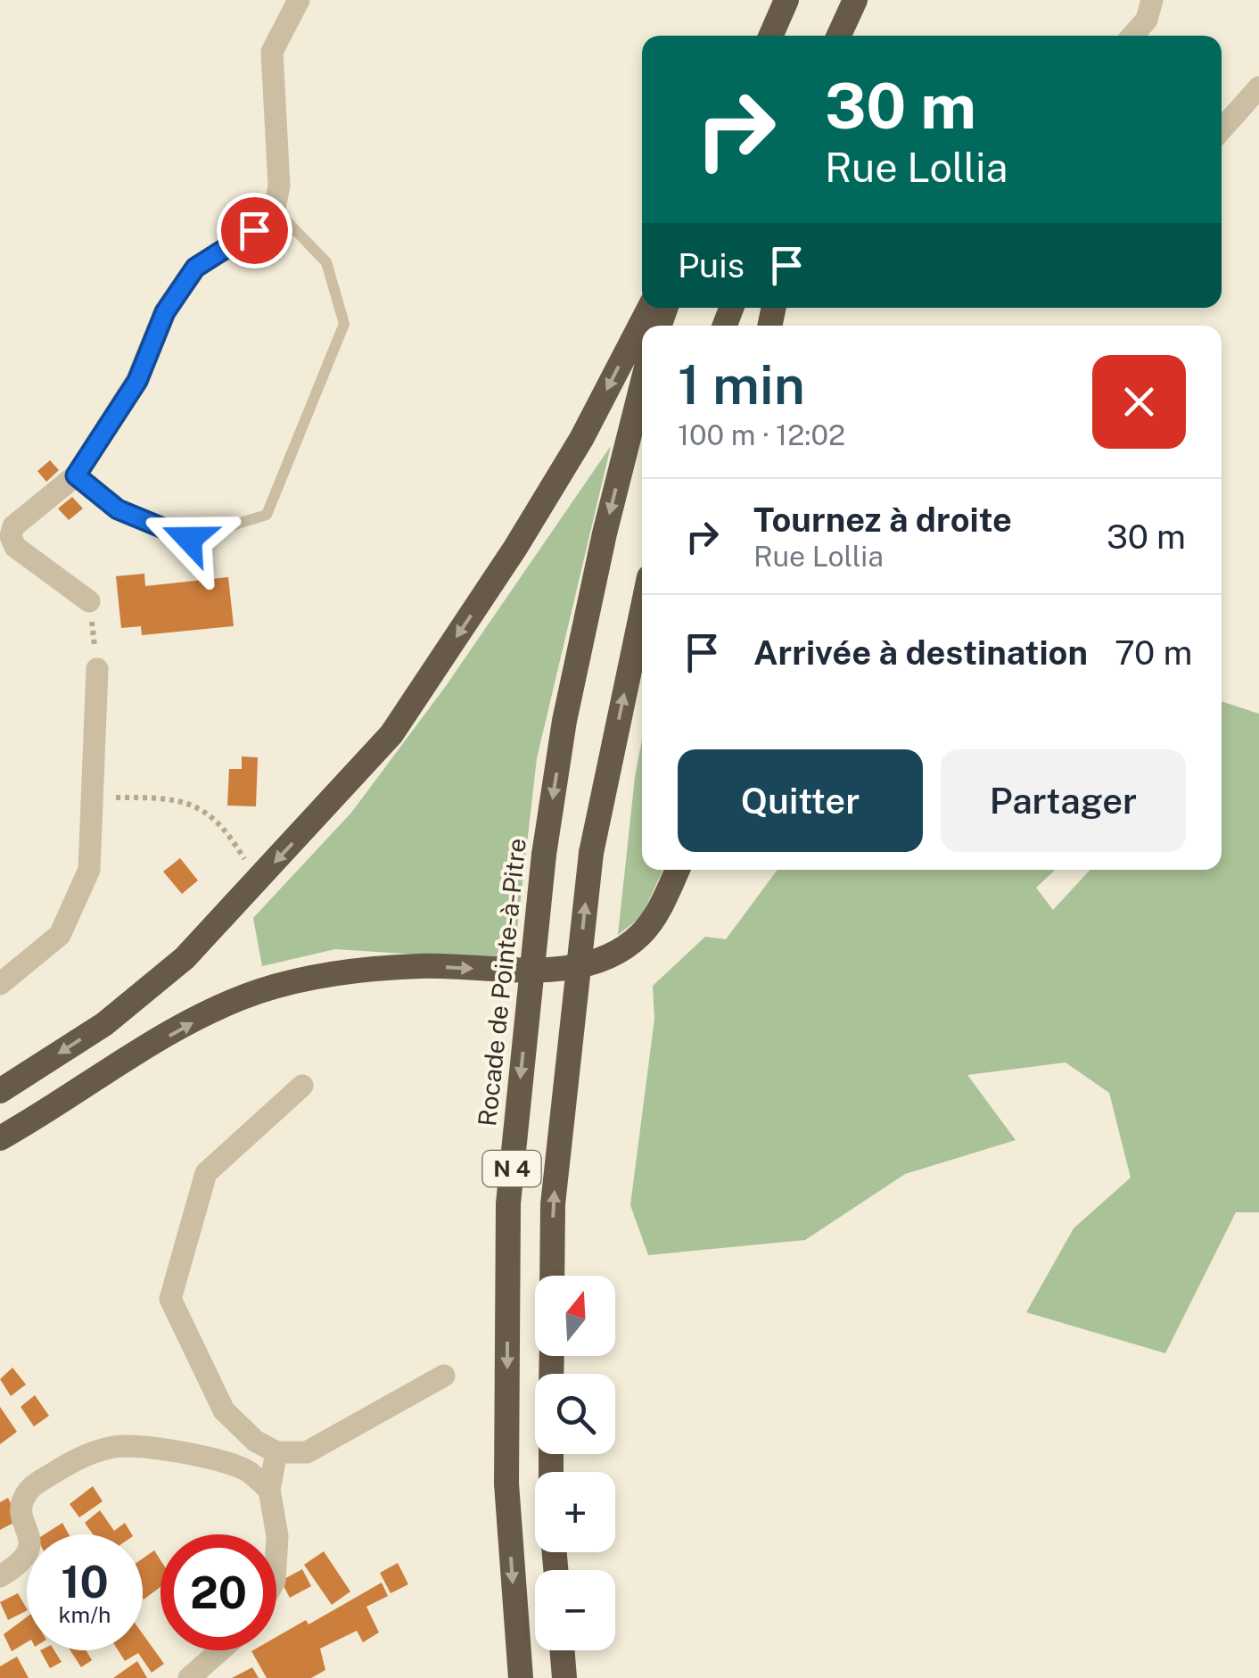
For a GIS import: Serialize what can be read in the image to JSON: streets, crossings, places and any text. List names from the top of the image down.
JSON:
{
  "streets": {
    "highway": ["Rocade de Pointe-à-Pitre", "N 4"]
  },
  "north": "top",
  "page": {
    "turn": ["30 m", "Rue Lollia"],
    "then": "Puis",
    "heading": ["1 min", "100 m · 12:02"],
    "list": [
      {
        "name": "Tournez à droite",
        "note": "Rue Lollia",
        "value": "30 m"
      },
      {
        "name": "Arrivée à destination",
        "value": "70 m"
      }
    ],
    "buttons": ["Quitter", "Partager"],
    "map_buttons": ["+", "−"],
    "speed": "10 km/h",
    "limit": "20"
  }
}
